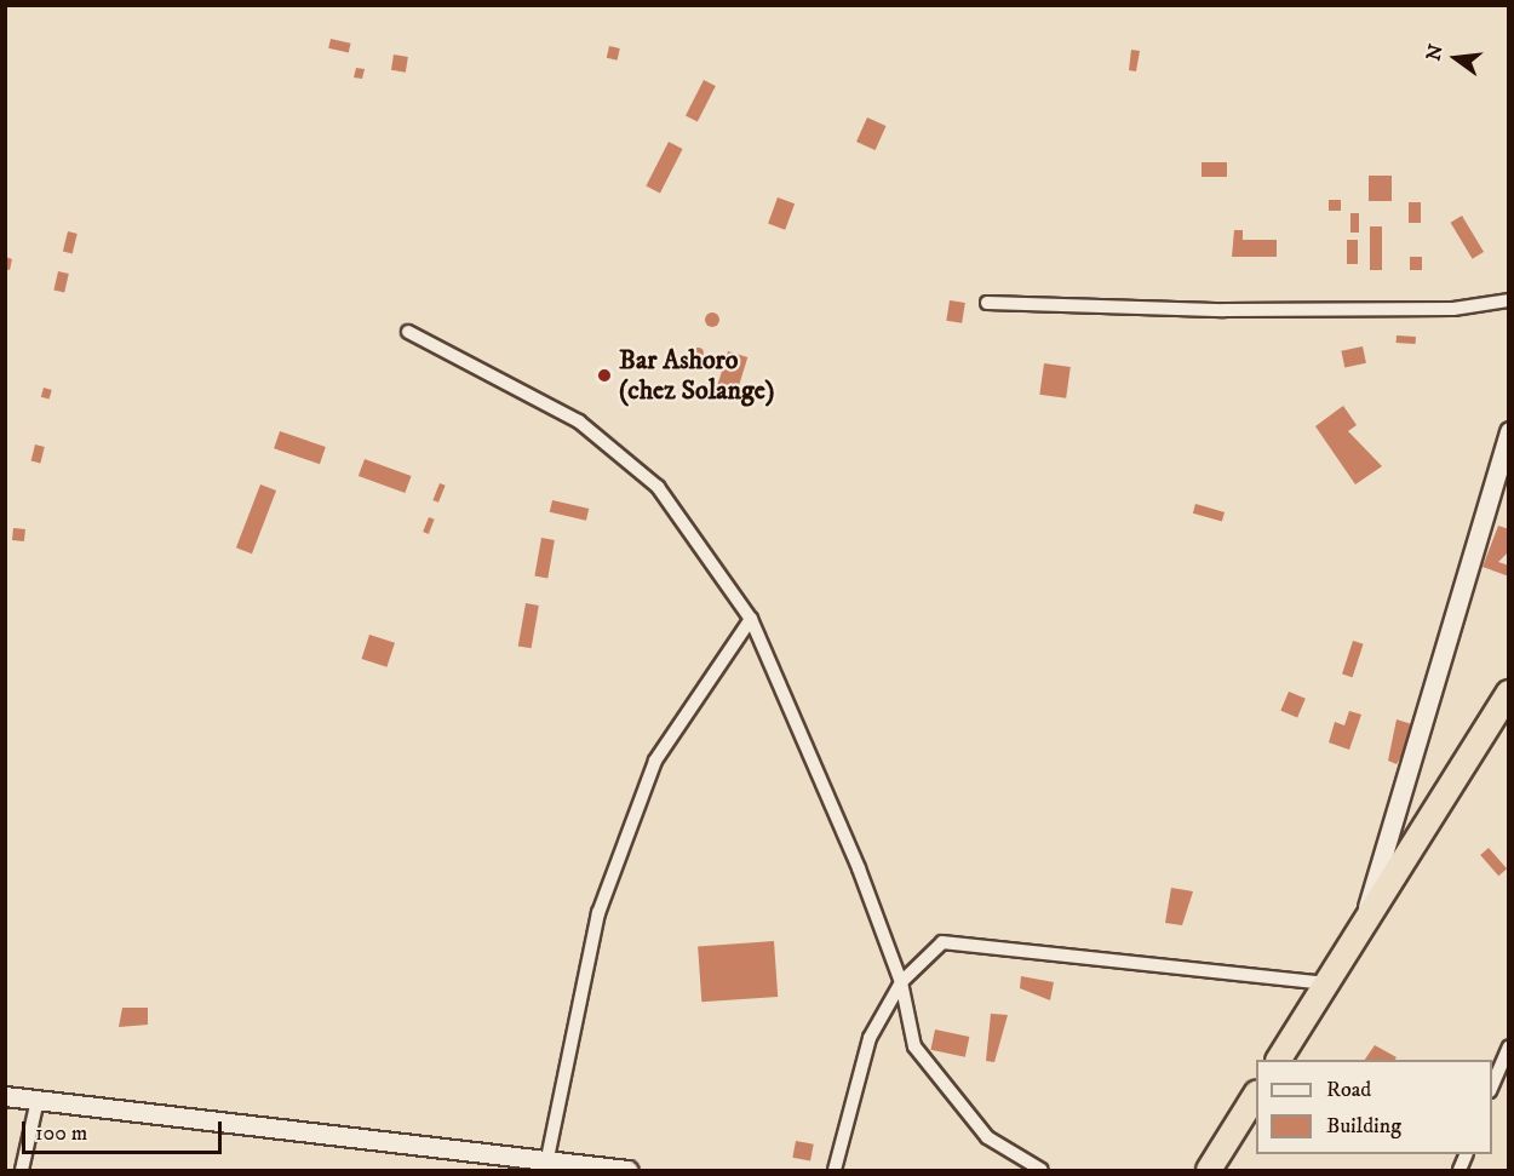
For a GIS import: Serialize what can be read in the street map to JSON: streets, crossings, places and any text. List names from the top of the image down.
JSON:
{
  "places": ["Bar Ashoro (chez Solange)"],
  "legend": ["Road", "Building"],
  "scale_bar": "100 m",
  "north": "left"
}
